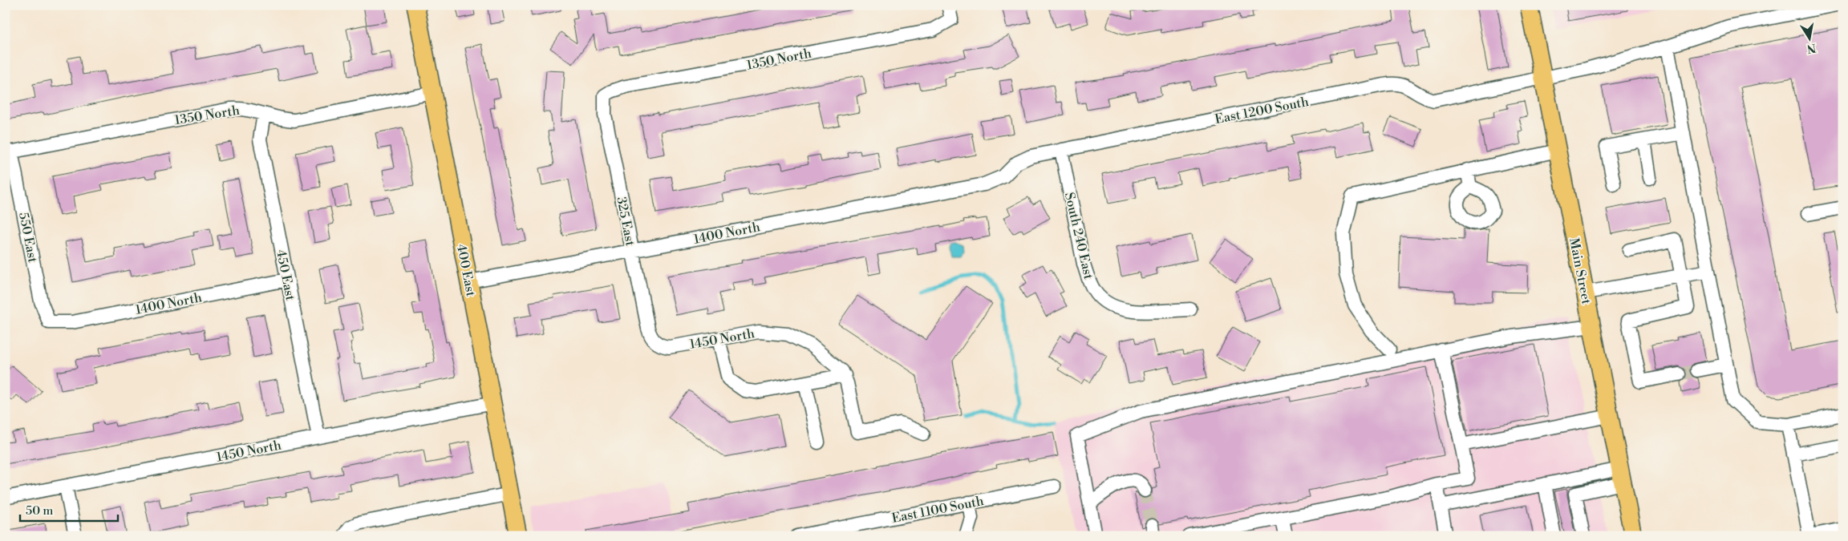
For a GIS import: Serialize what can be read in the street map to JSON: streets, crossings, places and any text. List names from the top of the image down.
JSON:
{
  "streets": {
    "main road": ["400 East", "Main Street"],
    "street": [
      "1350 North",
      "East 1200 South",
      "325 East",
      "1400 North",
      "South 240 East",
      "550 East",
      "450 East",
      "1450 North",
      "East 1100 South"
    ]
  },
  "crossings": [
    ["1350 North", "325 East"],
    ["1350 North", "550 East"],
    ["1350 North", "400 East"],
    ["1350 North", "450 East"],
    ["East 1200 South", "1400 North"],
    ["East 1200 South", "South 240 East"],
    ["East 1200 South", "Main Street"],
    ["325 East", "1400 North"],
    ["325 East", "1450 North"],
    ["1400 North", "550 East"],
    ["1400 North", "400 East"],
    ["1400 North", "450 East"],
    ["400 East", "1450 North"],
    ["450 East", "1450 North"]
  ],
  "scale_bar": "50 m",
  "north": "bottom"
}
